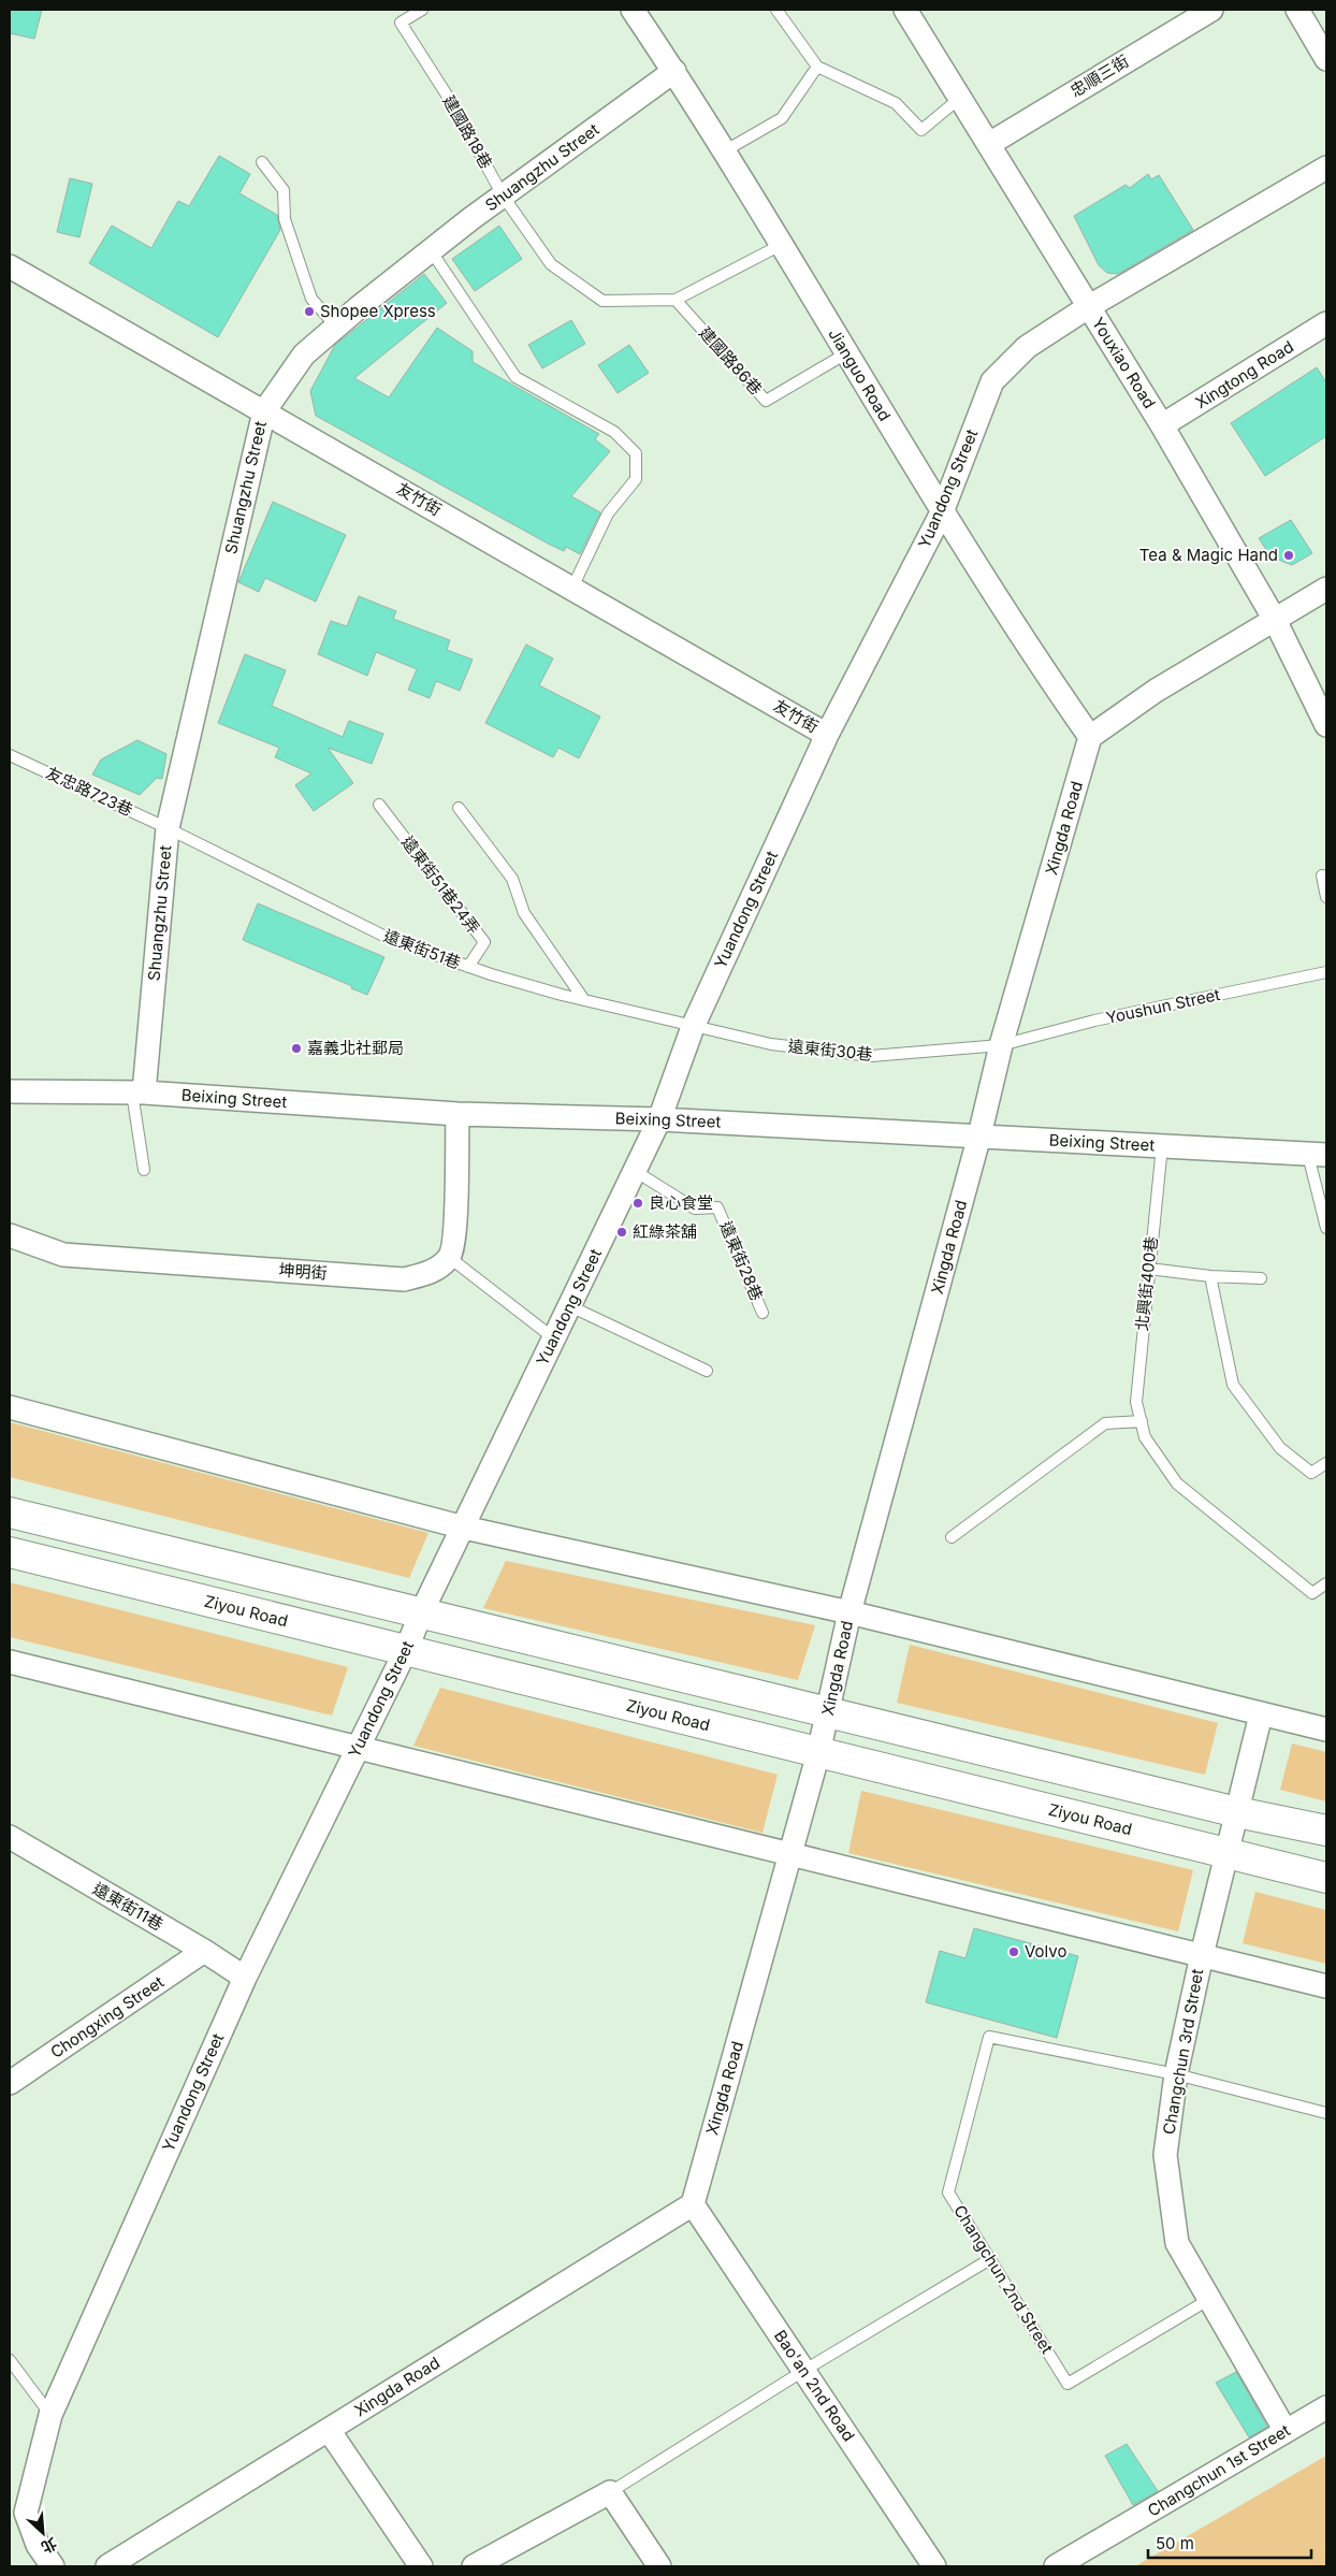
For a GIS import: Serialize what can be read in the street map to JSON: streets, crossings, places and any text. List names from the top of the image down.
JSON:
{
  "streets": {
    "street": [
      "忠順三街",
      "Shuangzhu Street",
      "Youxiao Road",
      "Jianguo Road",
      "Xingtong Road",
      "Yuandong Street",
      "友竹街",
      "Xingda Road",
      "Beixing Street",
      "坤明街",
      "Ziyou Road",
      "遠東街11巷",
      "Chongxing Street",
      "Changchun 3rd Street",
      "Bao'an 2nd Road",
      "Changchun 1st Street"
    ],
    "lane": [
      "建國路18巷",
      "建國路86巷",
      "友忠路723巷",
      "遠東街51巷24弄",
      "遠東街51巷",
      "Youshun Street",
      "遠東街30巷",
      "遠東街28巷",
      "北興街400巷",
      "Changchun 2nd Street"
    ]
  },
  "crossings": [
    ["忠順三街", "Youxiao Road"],
    ["建國路18巷", "Shuangzhu Street"],
    ["建國路18巷", "建國路86巷"],
    ["建國路18巷", "Jianguo Road"],
    ["Shuangzhu Street", "Jianguo Road"],
    ["Shuangzhu Street", "友竹街"],
    ["Shuangzhu Street", "友忠路723巷"],
    ["Shuangzhu Street", "遠東街51巷"],
    ["Shuangzhu Street", "Beixing Street"],
    ["建國路86巷", "Jianguo Road"],
    ["Youxiao Road", "Xingtong Road"],
    ["Youxiao Road", "Yuandong Street"],
    ["Jianguo Road", "Yuandong Street"],
    ["Jianguo Road", "Xingda Road"],
    ["Yuandong Street", "友竹街"],
    ["Yuandong Street", "遠東街51巷"],
    ["Yuandong Street", "遠東街30巷"],
    ["Yuandong Street", "Beixing Street"],
    ["Yuandong Street", "遠東街28巷"],
    ["Yuandong Street", "Ziyou Road"],
    ["Yuandong Street", "遠東街11巷"],
    ["友忠路723巷", "遠東街51巷"],
    ["Xingda Road", "Youshun Street"],
    ["Xingda Road", "遠東街30巷"],
    ["Xingda Road", "Beixing Street"],
    ["Xingda Road", "Ziyou Road"],
    ["Xingda Road", "Bao'an 2nd Road"],
    ["遠東街51巷24弄", "遠東街51巷"],
    ["遠東街51巷", "遠東街30巷"],
    ["Youshun Street", "遠東街30巷"],
    ["Beixing Street", "北興街400巷"],
    ["Ziyou Road", "Changchun 3rd Street"],
    ["遠東街11巷", "Chongxing Street"],
    ["Changchun 3rd Street", "Changchun 2nd Street"],
    ["Changchun 3rd Street", "Changchun 1st Street"]
  ],
  "places": [
    "Shopee Xpress",
    "Tea & Magic Hand",
    "嘉義北社郵局",
    "良心食堂",
    "紅綠茶舖",
    "Volvo"
  ],
  "scale_bar": "50 m",
  "north": "bottom right"
}
